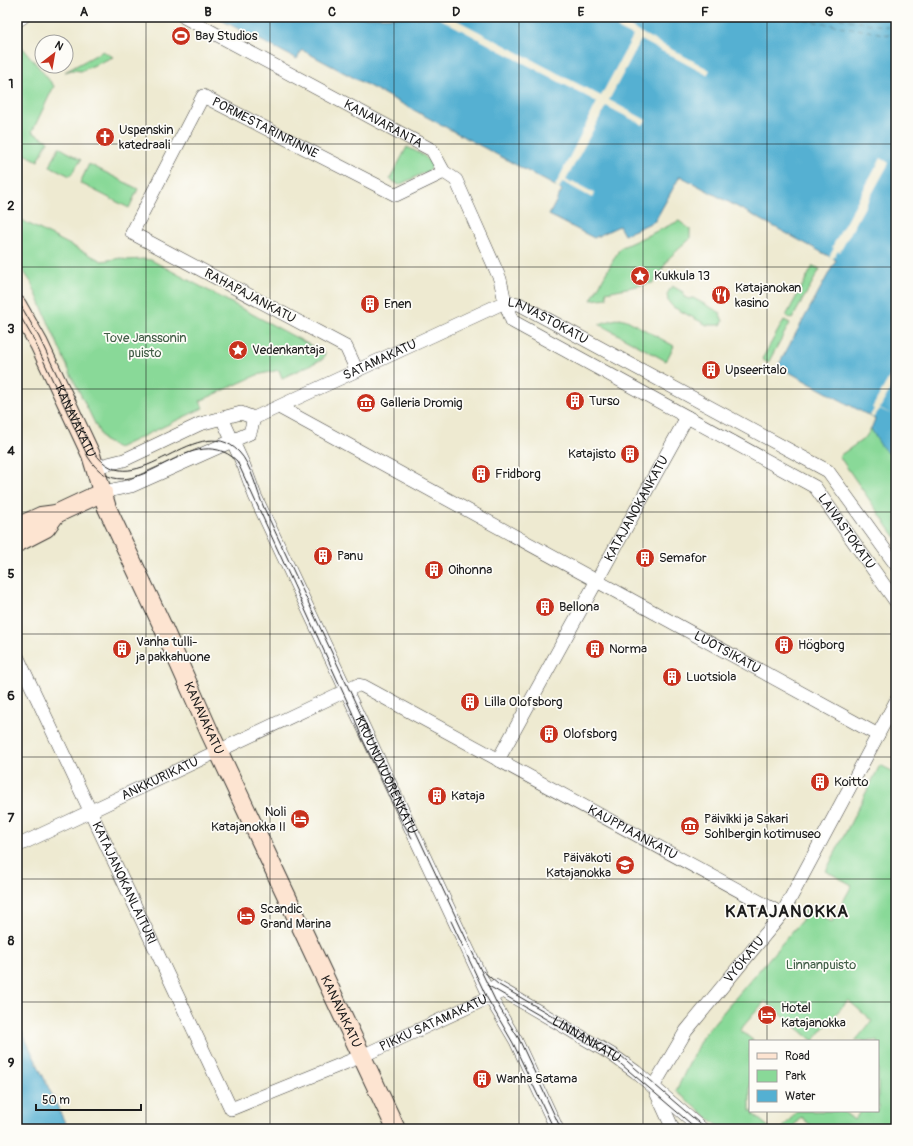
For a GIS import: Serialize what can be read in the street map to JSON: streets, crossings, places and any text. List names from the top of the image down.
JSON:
{
  "streets": {
    "main road": ["KANAVAKATU"],
    "street": [
      "KANAVARANTA",
      "PORMESTARINRINNE",
      "RAHAPAJANKATU",
      "LAIVASTOKATU",
      "SATAMAKATU",
      "KATAJANOKANKATU",
      "LUOTSIKATU",
      "KRUUNUVUORENKATU",
      "ANKKURIKATU",
      "KAUPPIAANKATU",
      "KATAJANOKANLAITURI",
      "VYÖKATU",
      "PIKKU SATAMAKATU",
      "LINNANKATU"
    ]
  },
  "crossings": [
    ["KANAVARANTA", "PORMESTARINRINNE"],
    ["KANAVARANTA", "LAIVASTOKATU"],
    ["KANAVARANTA", "SATAMAKATU"],
    ["PORMESTARINRINNE", "RAHAPAJANKATU"],
    ["RAHAPAJANKATU", "SATAMAKATU"],
    ["LAIVASTOKATU", "SATAMAKATU"],
    ["LAIVASTOKATU", "KATAJANOKANKATU"],
    ["SATAMAKATU", "LUOTSIKATU"],
    ["KANAVAKATU", "ANKKURIKATU"],
    ["KANAVAKATU", "PIKKU SATAMAKATU"],
    ["KATAJANOKANKATU", "LUOTSIKATU"],
    ["KATAJANOKANKATU", "KAUPPIAANKATU"],
    ["LUOTSIKATU", "VYÖKATU"],
    ["KRUUNUVUORENKATU", "ANKKURIKATU"],
    ["KRUUNUVUORENKATU", "KAUPPIAANKATU"],
    ["KRUUNUVUORENKATU", "PIKKU SATAMAKATU"],
    ["KRUUNUVUORENKATU", "LINNANKATU"],
    ["ANKKURIKATU", "KAUPPIAANKATU"],
    ["ANKKURIKATU", "KATAJANOKANLAITURI"],
    ["KAUPPIAANKATU", "VYÖKATU"],
    ["KATAJANOKANLAITURI", "PIKKU SATAMAKATU"],
    ["VYÖKATU", "LINNANKATU"],
    ["PIKKU SATAMAKATU", "LINNANKATU"]
  ],
  "districts": ["KATAJANOKKA"],
  "parks": ["Tove Janssonin puisto", "Linnanpuisto"],
  "places": {
    "sports": ["Bay Studios"],
    "church": ["Uspenskin katedraali"],
    "place": ["Kukkula 13", "Vedenkantaja"],
    "restaurant": ["Katajanokan kasino"],
    "building": [
      "Enen",
      "Upseeritalo",
      "Turso",
      "Katajisto",
      "Fridborg",
      "Panu",
      "Semafor",
      "Oihonna",
      "Bellona",
      "Högborg",
      "Vanha tulli- ja pakkahuone",
      "Norma",
      "Luotsiola",
      "Lilla Olofsborg",
      "Olofsborg",
      "Koitto",
      "Kataja",
      "Wanha Satama"
    ],
    "museum": ["Galleria Dromig", "Päivikki ja Sakari Sohlbergin kotimuseo"],
    "hotel": ["Noli Katajanokka II", "Scandic Grand Marina", "Hotel Katajanokka"],
    "school or university": ["Päiväkoti Katajanokka"]
  },
  "legend": ["Road", "Park", "Water"],
  "scale_bar": "50 m",
  "north": "top right",
  "grid": {
    "columns": [
      "A",
      "B",
      "C",
      "D",
      "E",
      "F",
      "G"
    ],
    "rows": [
      "1",
      "2",
      "3",
      "4",
      "5",
      "6",
      "7",
      "8",
      "9"
    ]
  }
}
